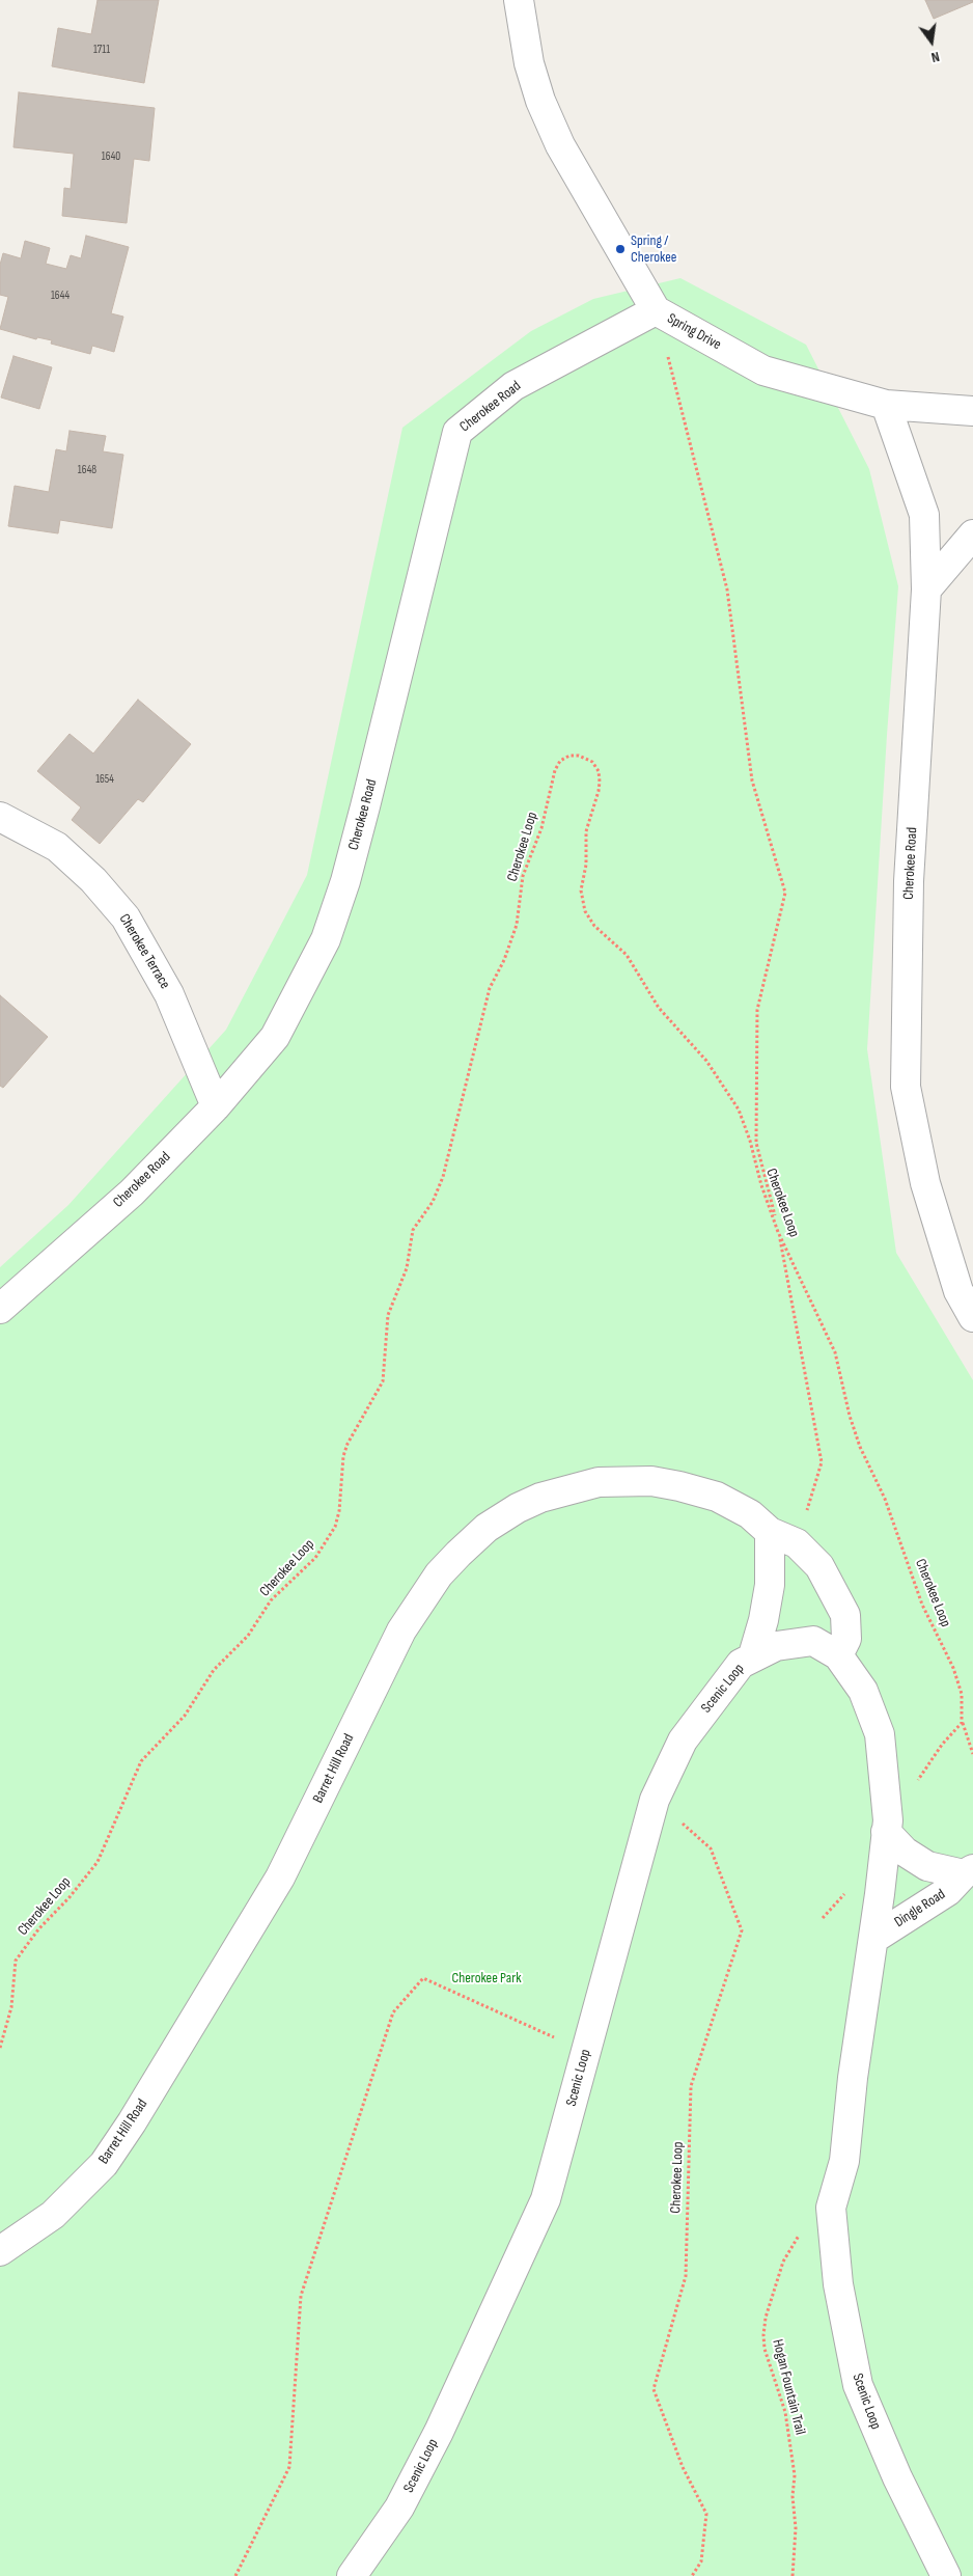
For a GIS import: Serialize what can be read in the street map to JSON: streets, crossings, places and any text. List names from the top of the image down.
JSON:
{
  "streets": {
    "street": [
      "Spring Drive",
      "Cherokee Road",
      "Cherokee Terrace",
      "Scenic Loop",
      "Barret Hill Road",
      "Dingle Road"
    ],
    "path": ["Cherokee Loop", "Hogan Fountain Trail"]
  },
  "crossings": [
    ["Spring Drive", "Cherokee Road"],
    ["Cherokee Road", "Cherokee Terrace"],
    ["Cherokee Loop", "Scenic Loop"],
    ["Scenic Loop", "Barret Hill Road"],
    ["Scenic Loop", "Dingle Road"]
  ],
  "parks": ["Cherokee Park"],
  "places": ["Spring / Cherokee"],
  "house_numbers": [
    "1711",
    "1640",
    "1644",
    "1648",
    "1654"
  ],
  "north": "bottom"
}
